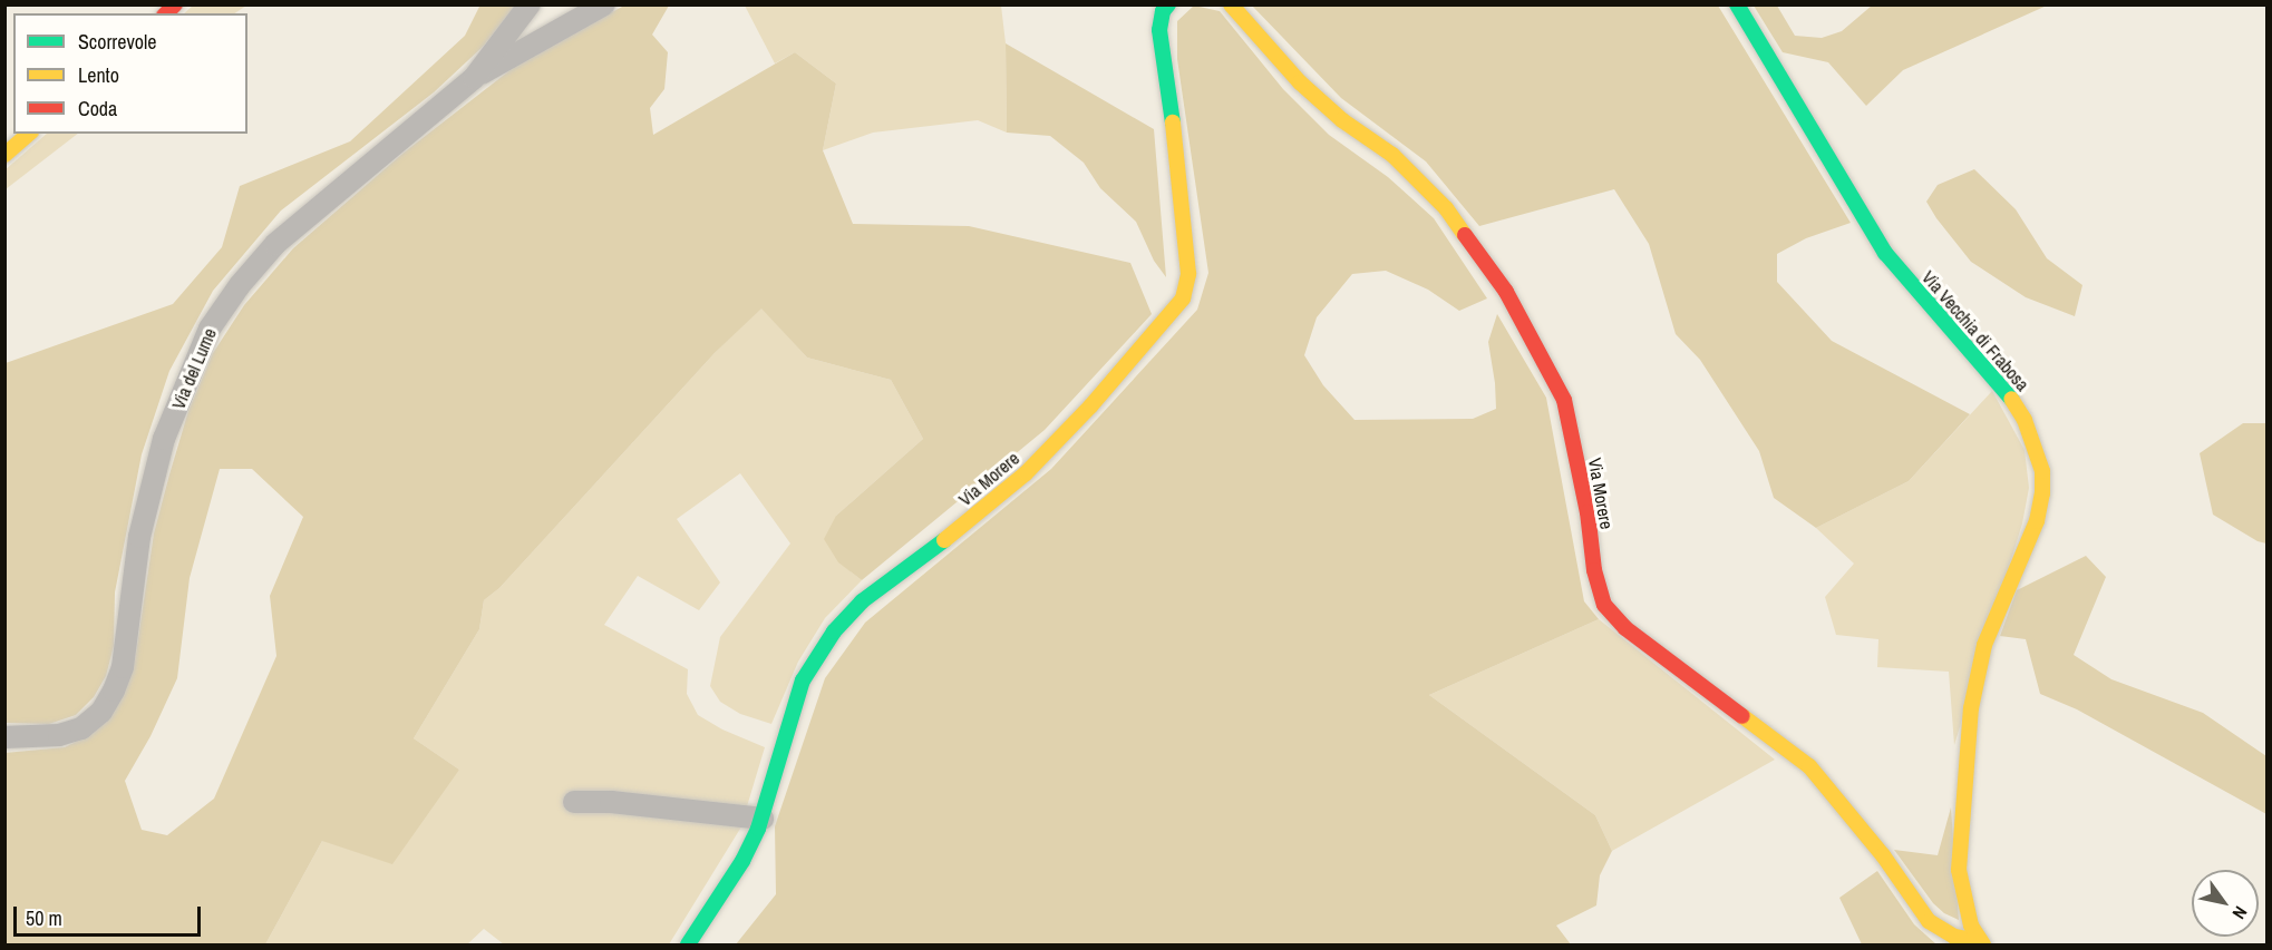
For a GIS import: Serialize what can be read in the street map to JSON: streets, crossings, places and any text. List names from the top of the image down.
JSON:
{
  "streets": {
    "street": ["Via Vecchia di Frabosa", "Via del Lume", "Via Morere"]
  },
  "crossings": [
    ["Via Vecchia di Frabosa", "Via Morere"]
  ],
  "legend": ["Scorrevole", "Lento", "Coda"],
  "scale_bar": "50 m",
  "north": "bottom right"
}
